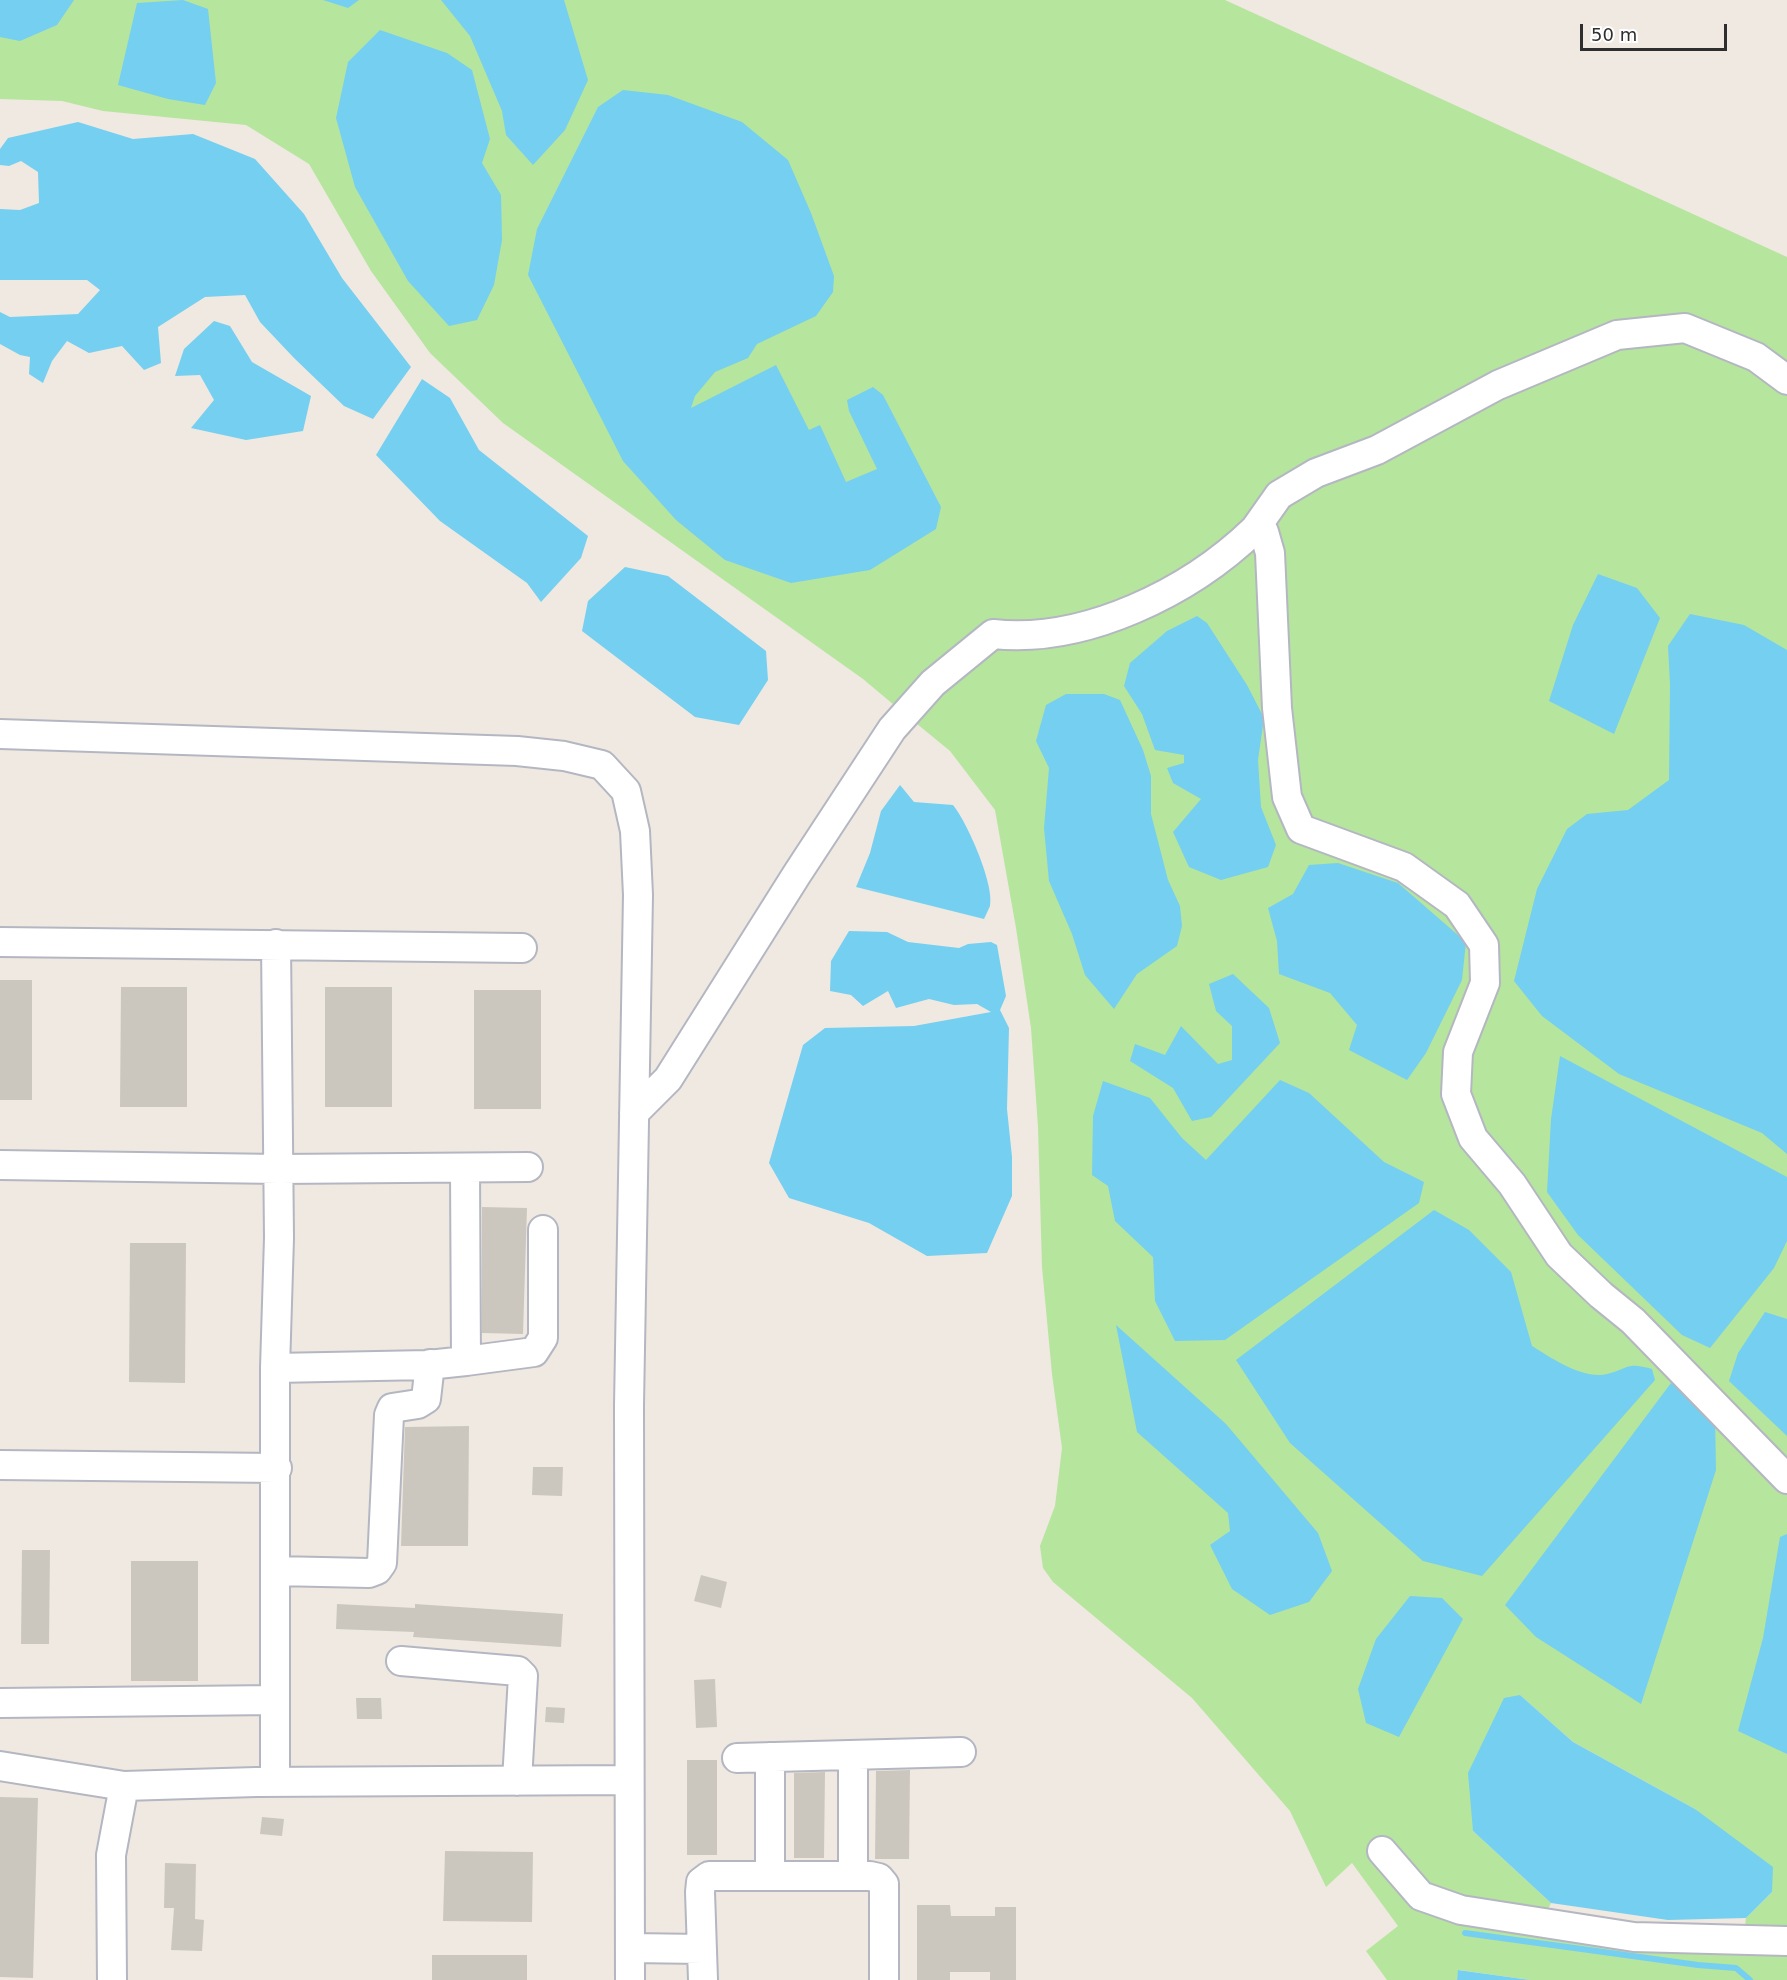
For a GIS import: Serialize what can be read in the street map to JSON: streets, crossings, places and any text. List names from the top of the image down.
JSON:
{
  "scale_bar": "50 m"
}
